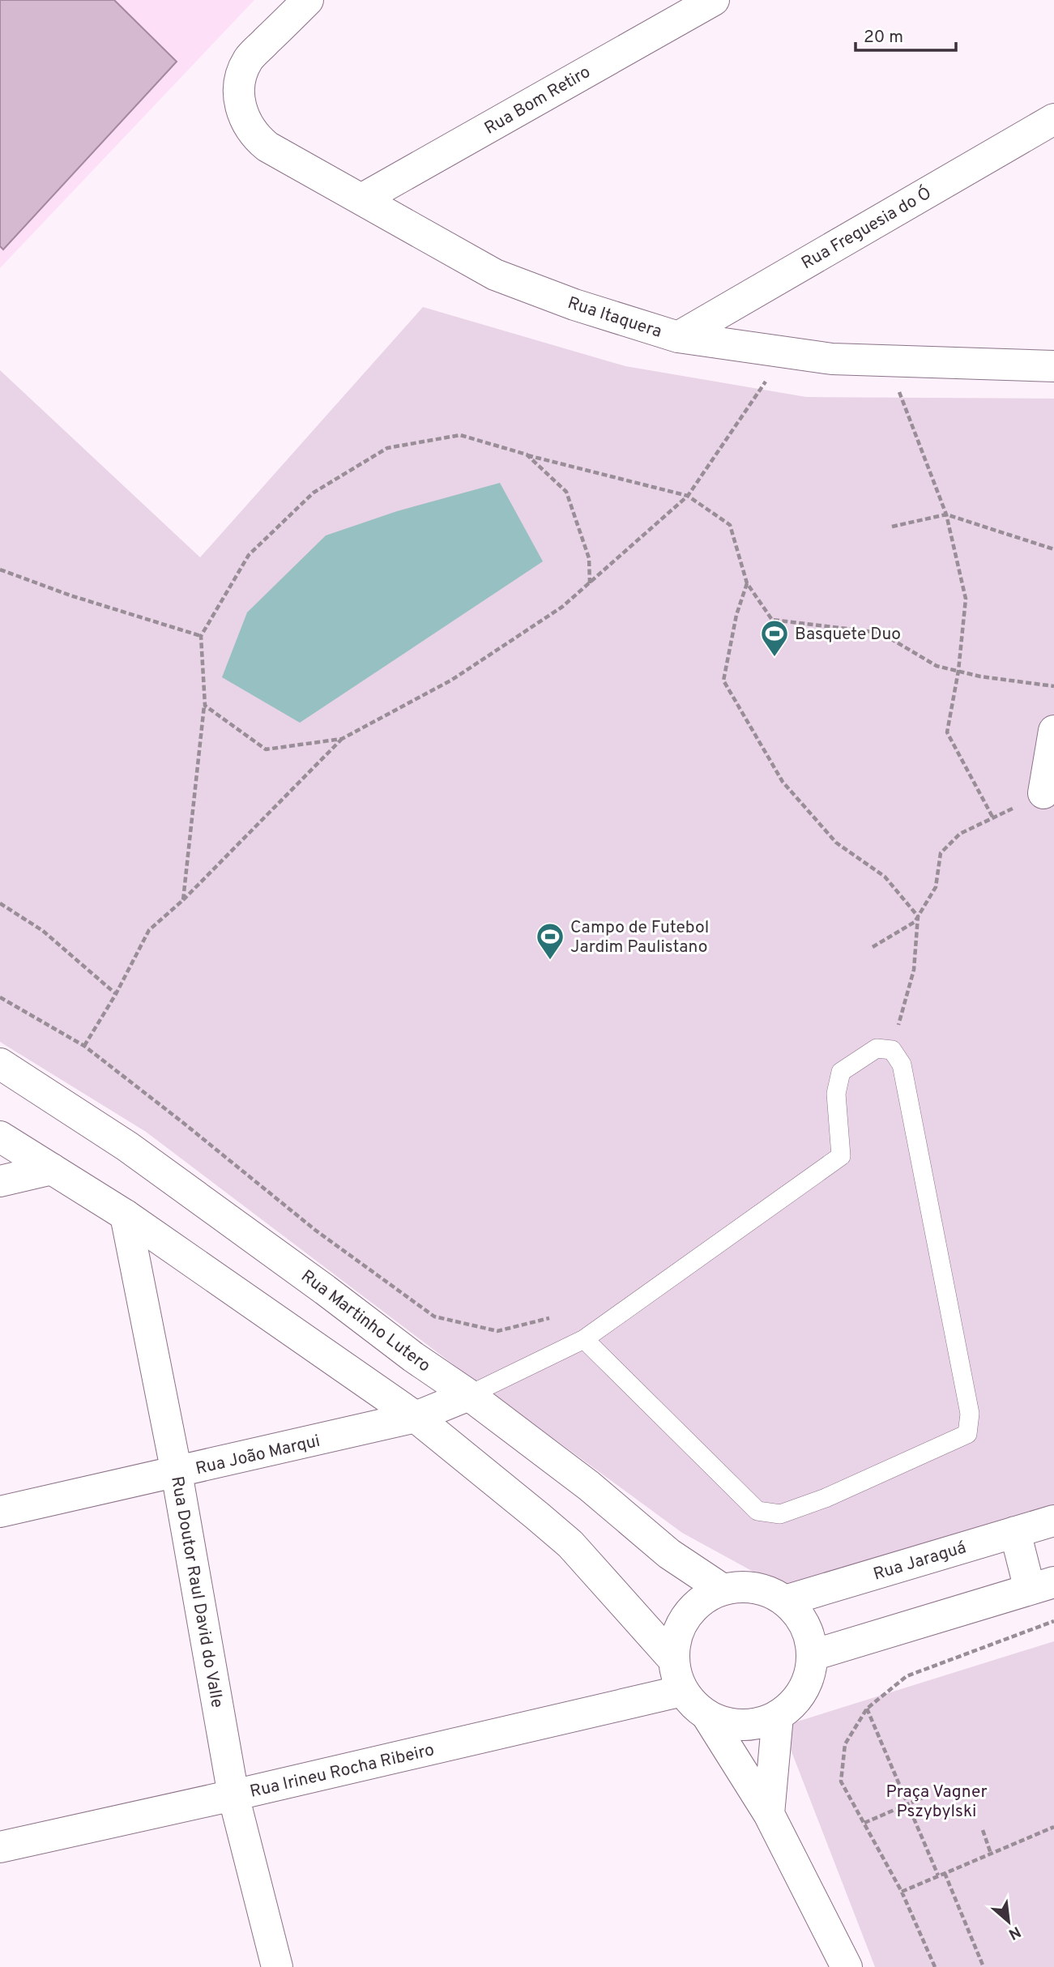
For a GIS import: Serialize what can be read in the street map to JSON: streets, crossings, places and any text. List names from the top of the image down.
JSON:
{
  "streets": {
    "street": [
      "Rua Bom Retiro",
      "Rua Freguesia do Ó",
      "Rua Itaquera",
      "Rua Martinho Lutero",
      "Rua João Marqui",
      "Rua Jaraguá",
      "Rua Doutor Raul David do Valle",
      "Rua Irineu Rocha Ribeiro"
    ]
  },
  "crossings": [
    ["Rua Bom Retiro", "Rua Itaquera"],
    ["Rua Freguesia do Ó", "Rua Itaquera"],
    ["Rua Martinho Lutero", "Rua João Marqui"],
    ["Rua Martinho Lutero", "Rua Jaraguá"],
    ["Rua Martinho Lutero", "Rua Irineu Rocha Ribeiro"],
    ["Rua João Marqui", "Rua Doutor Raul David do Valle"],
    ["Rua Jaraguá", "Rua Irineu Rocha Ribeiro"],
    ["Rua Doutor Raul David do Valle", "Rua Irineu Rocha Ribeiro"]
  ],
  "parks": ["Praça Vagner Pszybylski"],
  "places": {
    "sports": ["Basquete Duo", "Campo de Futebol Jardim Paulistano"]
  },
  "scale_bar": "20 m",
  "north": "bottom right"
}
